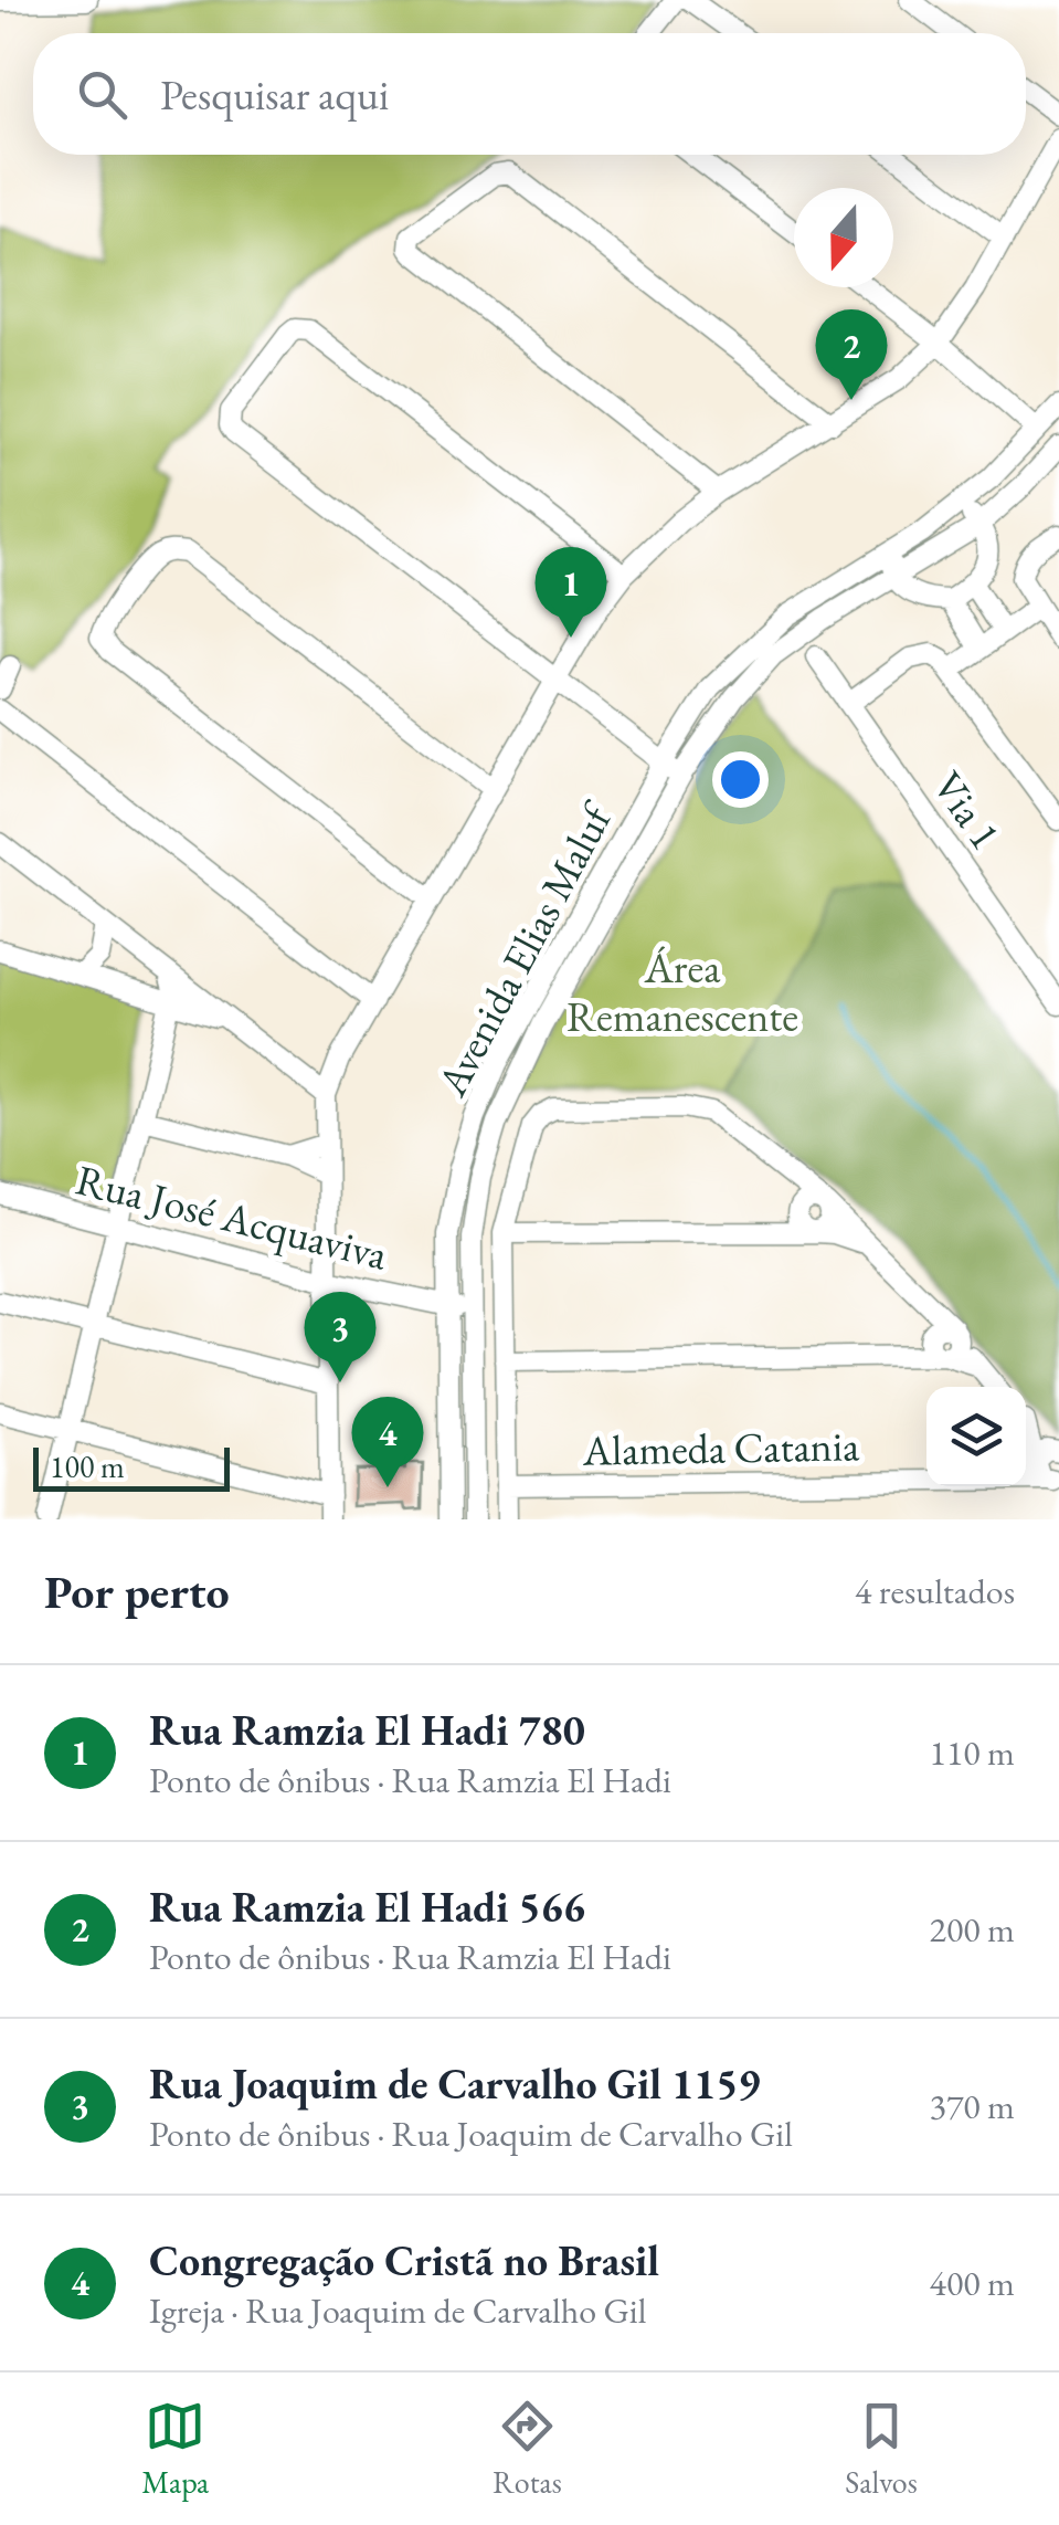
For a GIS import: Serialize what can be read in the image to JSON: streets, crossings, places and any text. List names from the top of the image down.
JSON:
{
  "streets": {
    "street": [
      "Via 1",
      "Avenida Elias Maluf",
      "Rua José Acquaviva",
      "Alameda Catania"
    ]
  },
  "crossings": [
    ["Avenida Elias Maluf", "Rua José Acquaviva"]
  ],
  "parks": ["Área Remanescente"],
  "scale_bar": "100 m",
  "north": "bottom",
  "page": {
    "search": "Pesquisar aqui",
    "pins": [
      "2",
      "1",
      "3",
      "4"
    ],
    "scale": "100 m",
    "heading": ["Por perto", "4 resultados"],
    "list": [
      {
        "mark": "1",
        "name": "Rua Ramzia El Hadi 780",
        "note": "Ponto de ônibus · Rua Ramzia El Hadi",
        "value": "110 m"
      },
      {
        "mark": "2",
        "name": "Rua Ramzia El Hadi 566",
        "note": "Ponto de ônibus · Rua Ramzia El Hadi",
        "value": "200 m"
      },
      {
        "mark": "3",
        "name": "Rua Joaquim de Carvalho Gil 1159",
        "note": "Ponto de ônibus · Rua Joaquim de Carvalho Gil",
        "value": "370 m"
      },
      {
        "mark": "4",
        "name": "Congregação Cristã no Brasil",
        "note": "Igreja · Rua Joaquim de Carvalho Gil",
        "value": "400 m"
      }
    ],
    "nav": ["Mapa", "Rotas", "Salvos"]
  }
}
